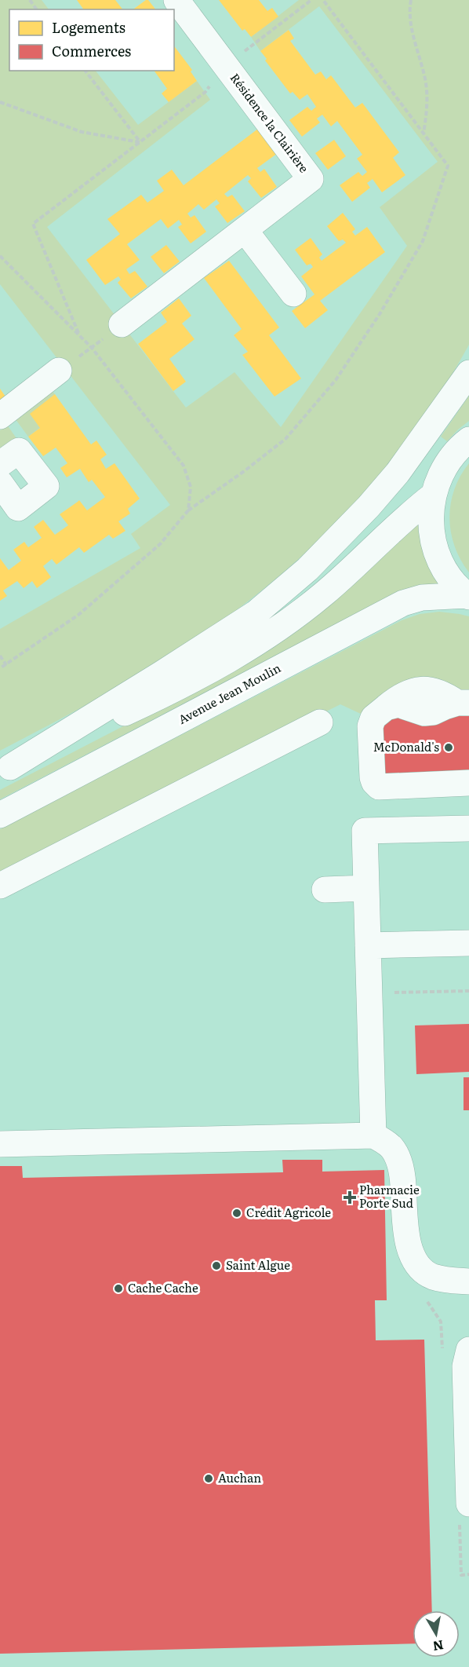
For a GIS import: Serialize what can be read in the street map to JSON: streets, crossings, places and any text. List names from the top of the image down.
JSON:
{
  "streets": {
    "main road": ["Résidence la Clairière", "Avenue Jean Moulin"]
  },
  "places": {
    "other": [
      "McDonald's",
      "Crédit Agricole",
      "Saint Algue",
      "Cache Cache",
      "Auchan"
    ],
    "health": ["Pharmacie Porte Sud"]
  },
  "legend": ["Logements", "Commerces"],
  "north": "bottom"
}
